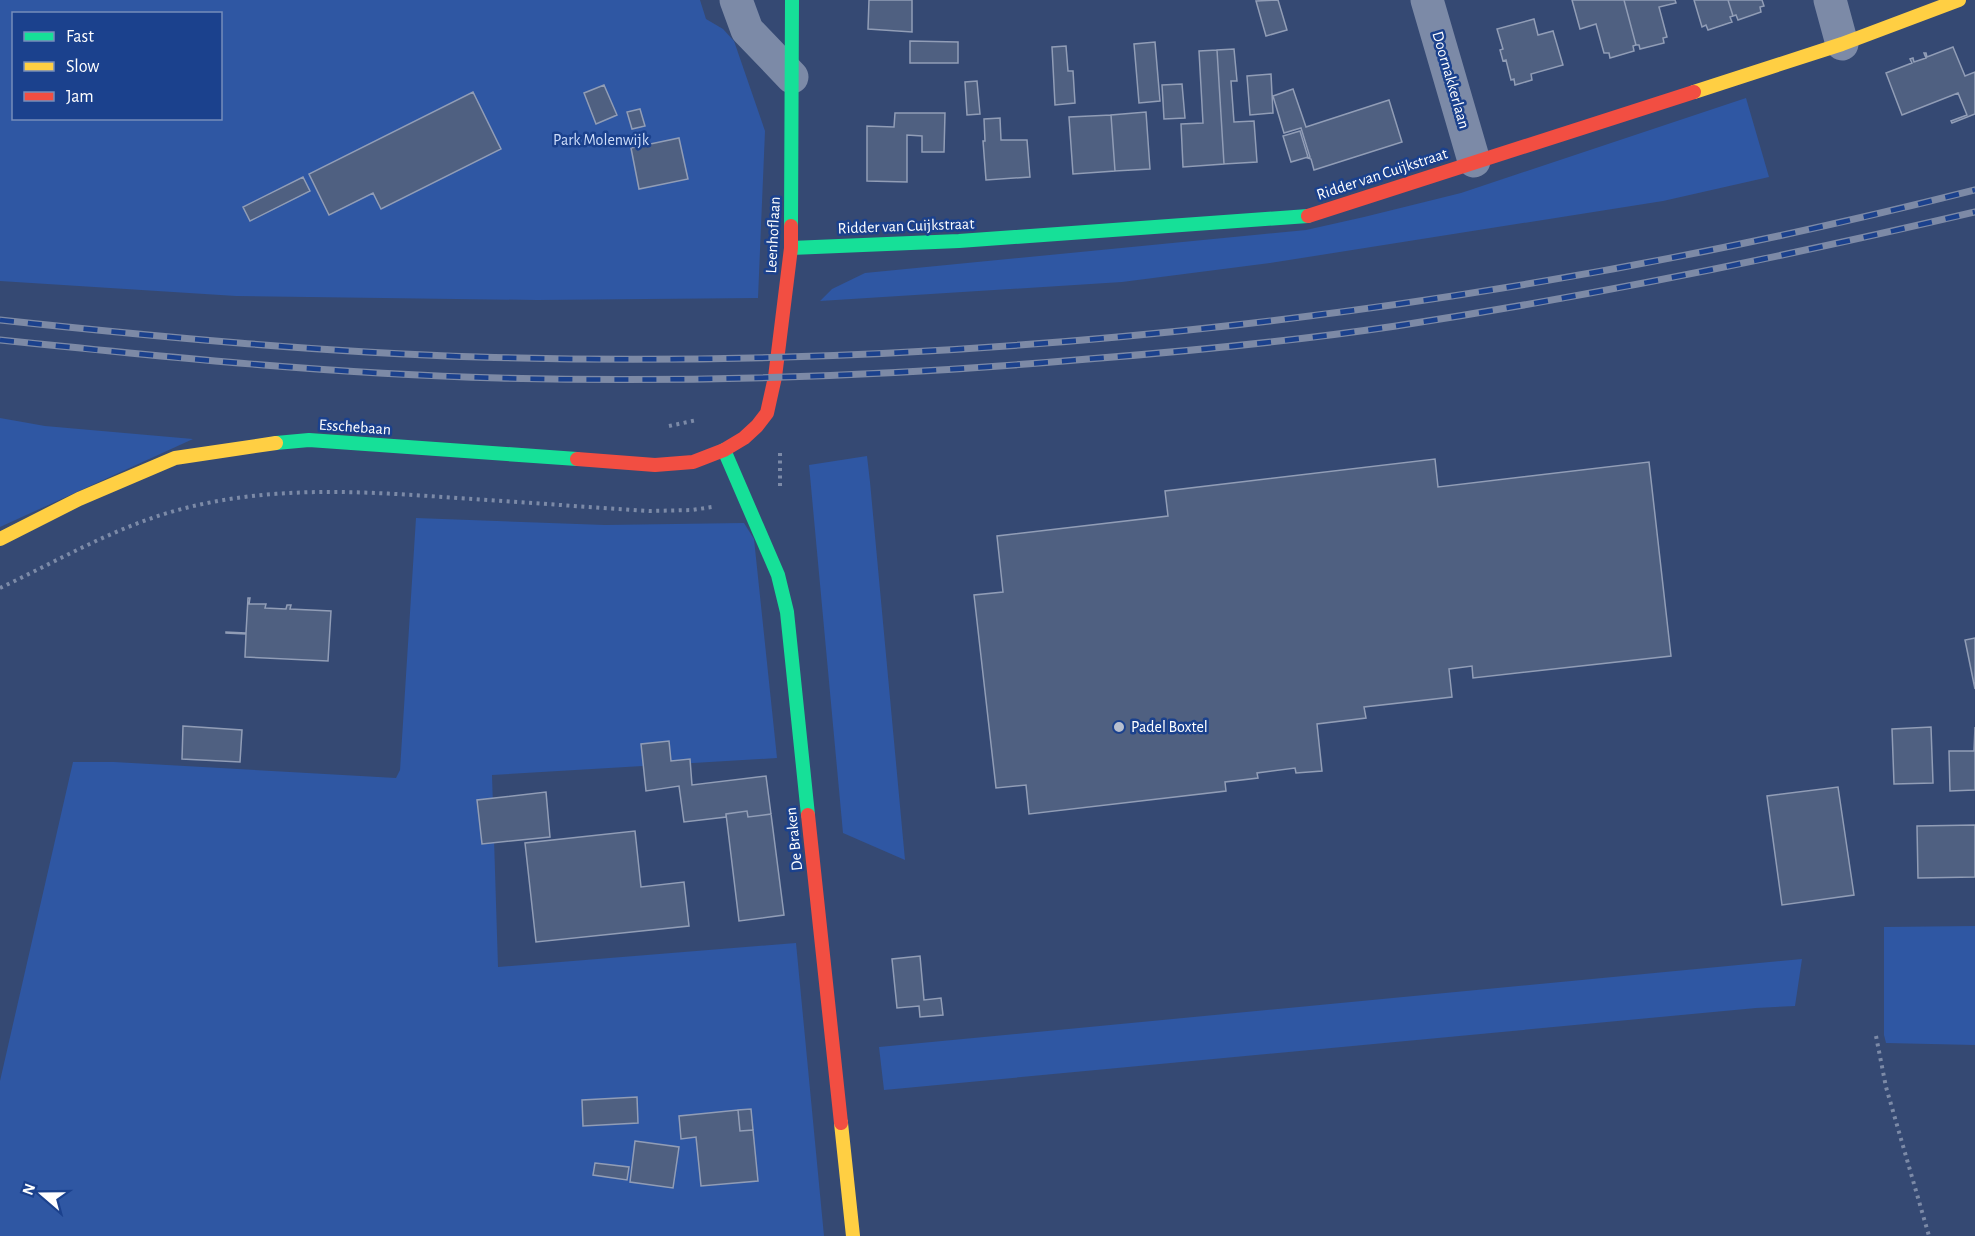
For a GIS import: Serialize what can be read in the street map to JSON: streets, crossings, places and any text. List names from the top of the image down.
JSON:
{
  "streets": {
    "street": [
      "Doornakkerlaan",
      "Ridder van Cuijkstraat",
      "Leenhoflaan",
      "Esschebaan",
      "De Braken"
    ]
  },
  "crossings": [
    ["Doornakkerlaan", "Ridder van Cuijkstraat"],
    ["Ridder van Cuijkstraat", "Leenhoflaan"],
    ["Leenhoflaan", "Esschebaan"],
    ["Leenhoflaan", "De Braken"],
    ["Esschebaan", "De Braken"]
  ],
  "parks": ["Park Molenwijk"],
  "places": ["Padel Boxtel"],
  "legend": ["Fast", "Slow", "Jam"],
  "north": "left"
}
